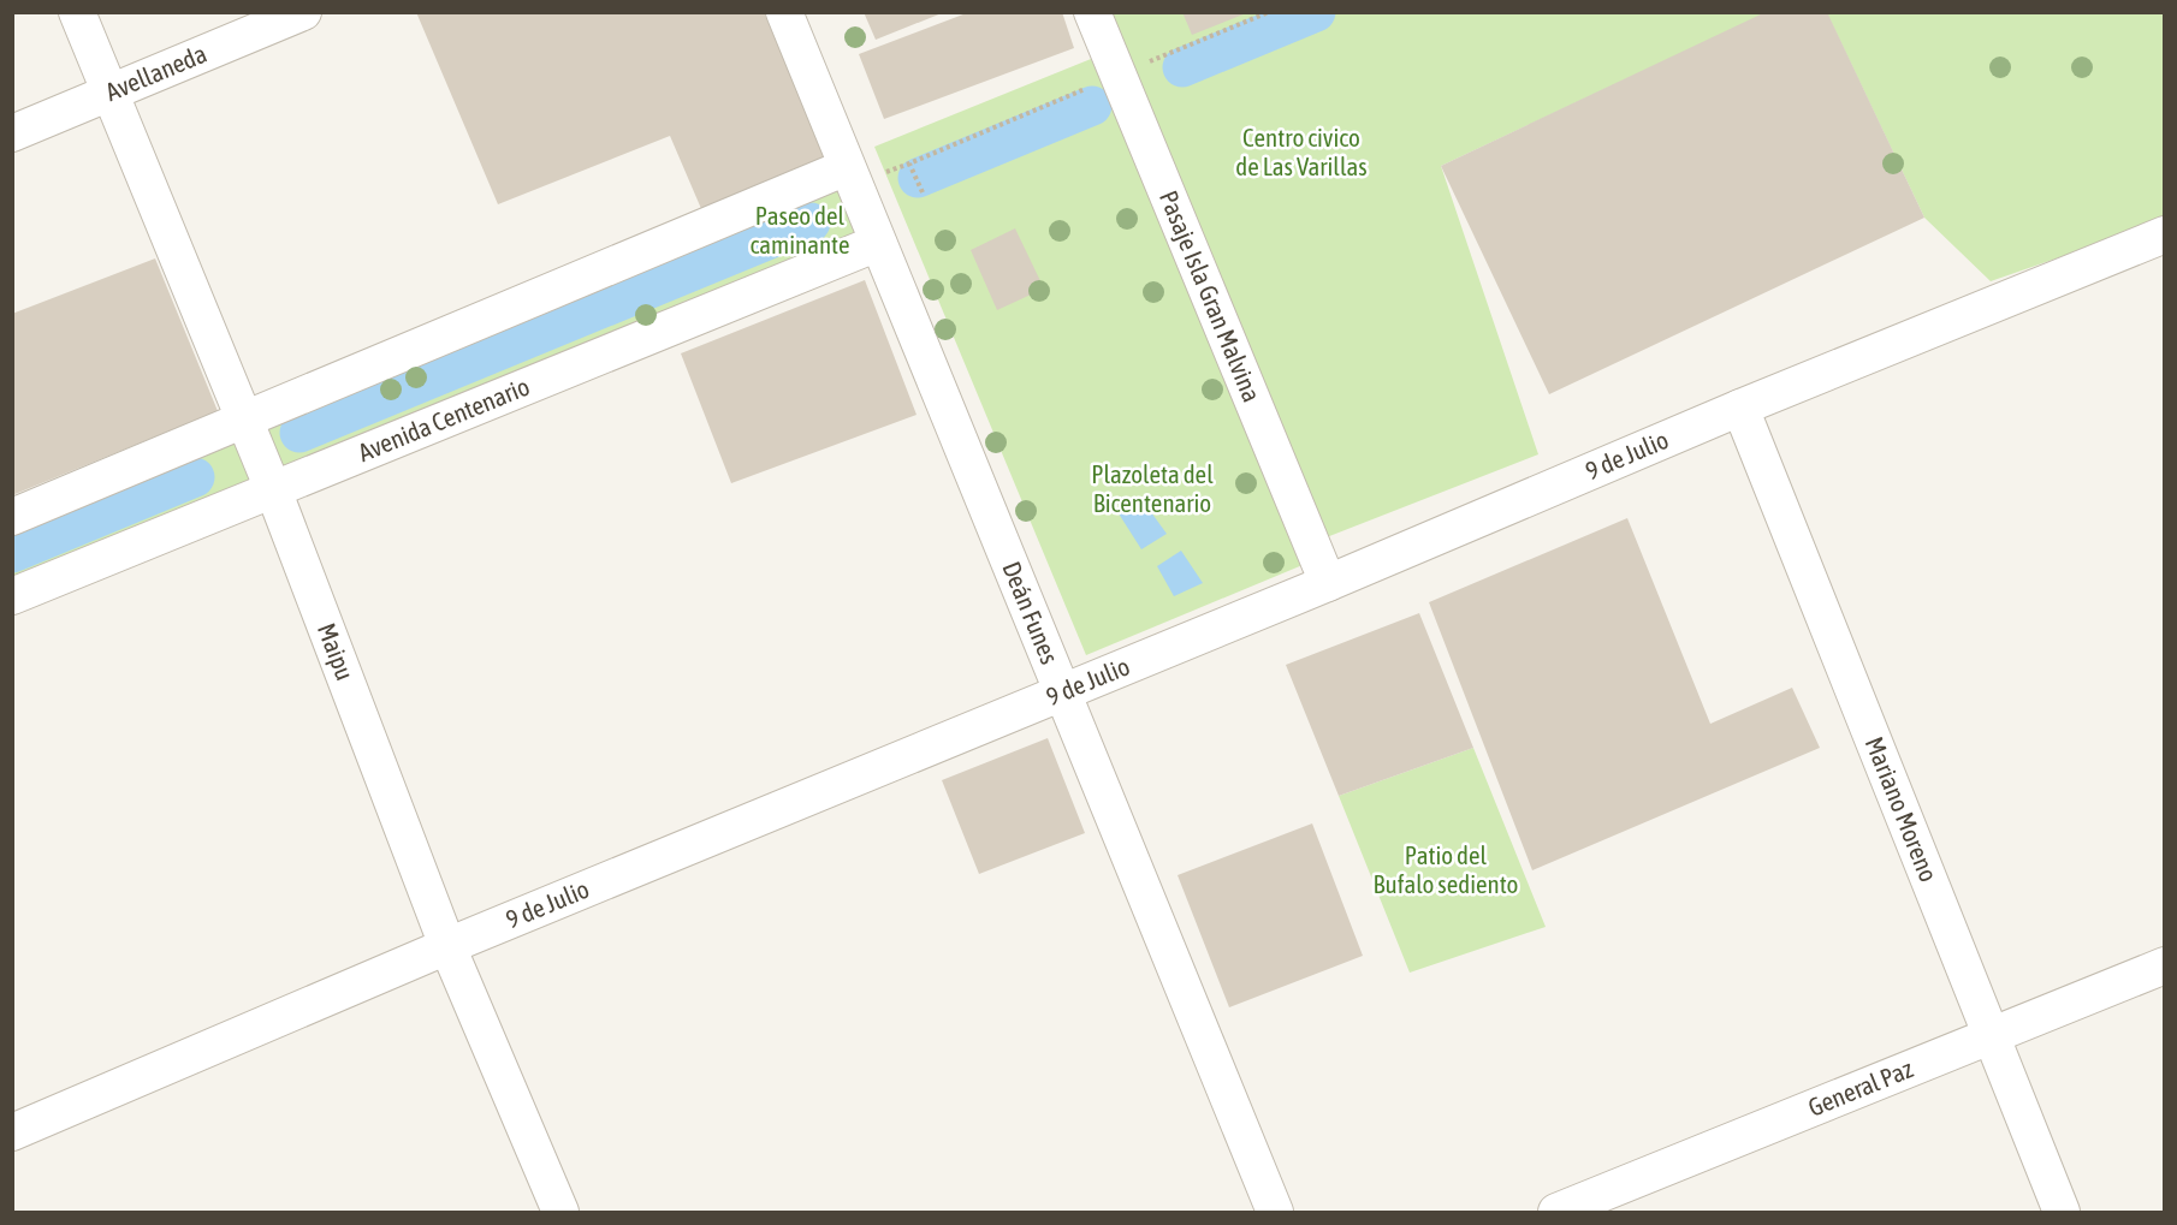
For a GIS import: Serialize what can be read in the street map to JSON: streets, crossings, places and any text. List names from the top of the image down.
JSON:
{
  "streets": {
    "street": [
      "Avellaneda",
      "Pasaje Isla Gran Malvina",
      "Avenida Centenario",
      "9 de Julio",
      "Deán Funes",
      "Maipu",
      "Mariano Moreno",
      "General Paz"
    ]
  },
  "crossings": [
    ["Avellaneda", "Maipu"],
    ["Pasaje Isla Gran Malvina", "9 de Julio"],
    ["Avenida Centenario", "Deán Funes"],
    ["Avenida Centenario", "Maipu"],
    ["9 de Julio", "Deán Funes"],
    ["9 de Julio", "Maipu"],
    ["9 de Julio", "Mariano Moreno"],
    ["Mariano Moreno", "General Paz"]
  ],
  "parks": [
    "Centro civico de Las Varillas",
    "Paseo del caminante",
    "Plazoleta del Bicentenario",
    "Patio del Bufalo sediento"
  ]
}
